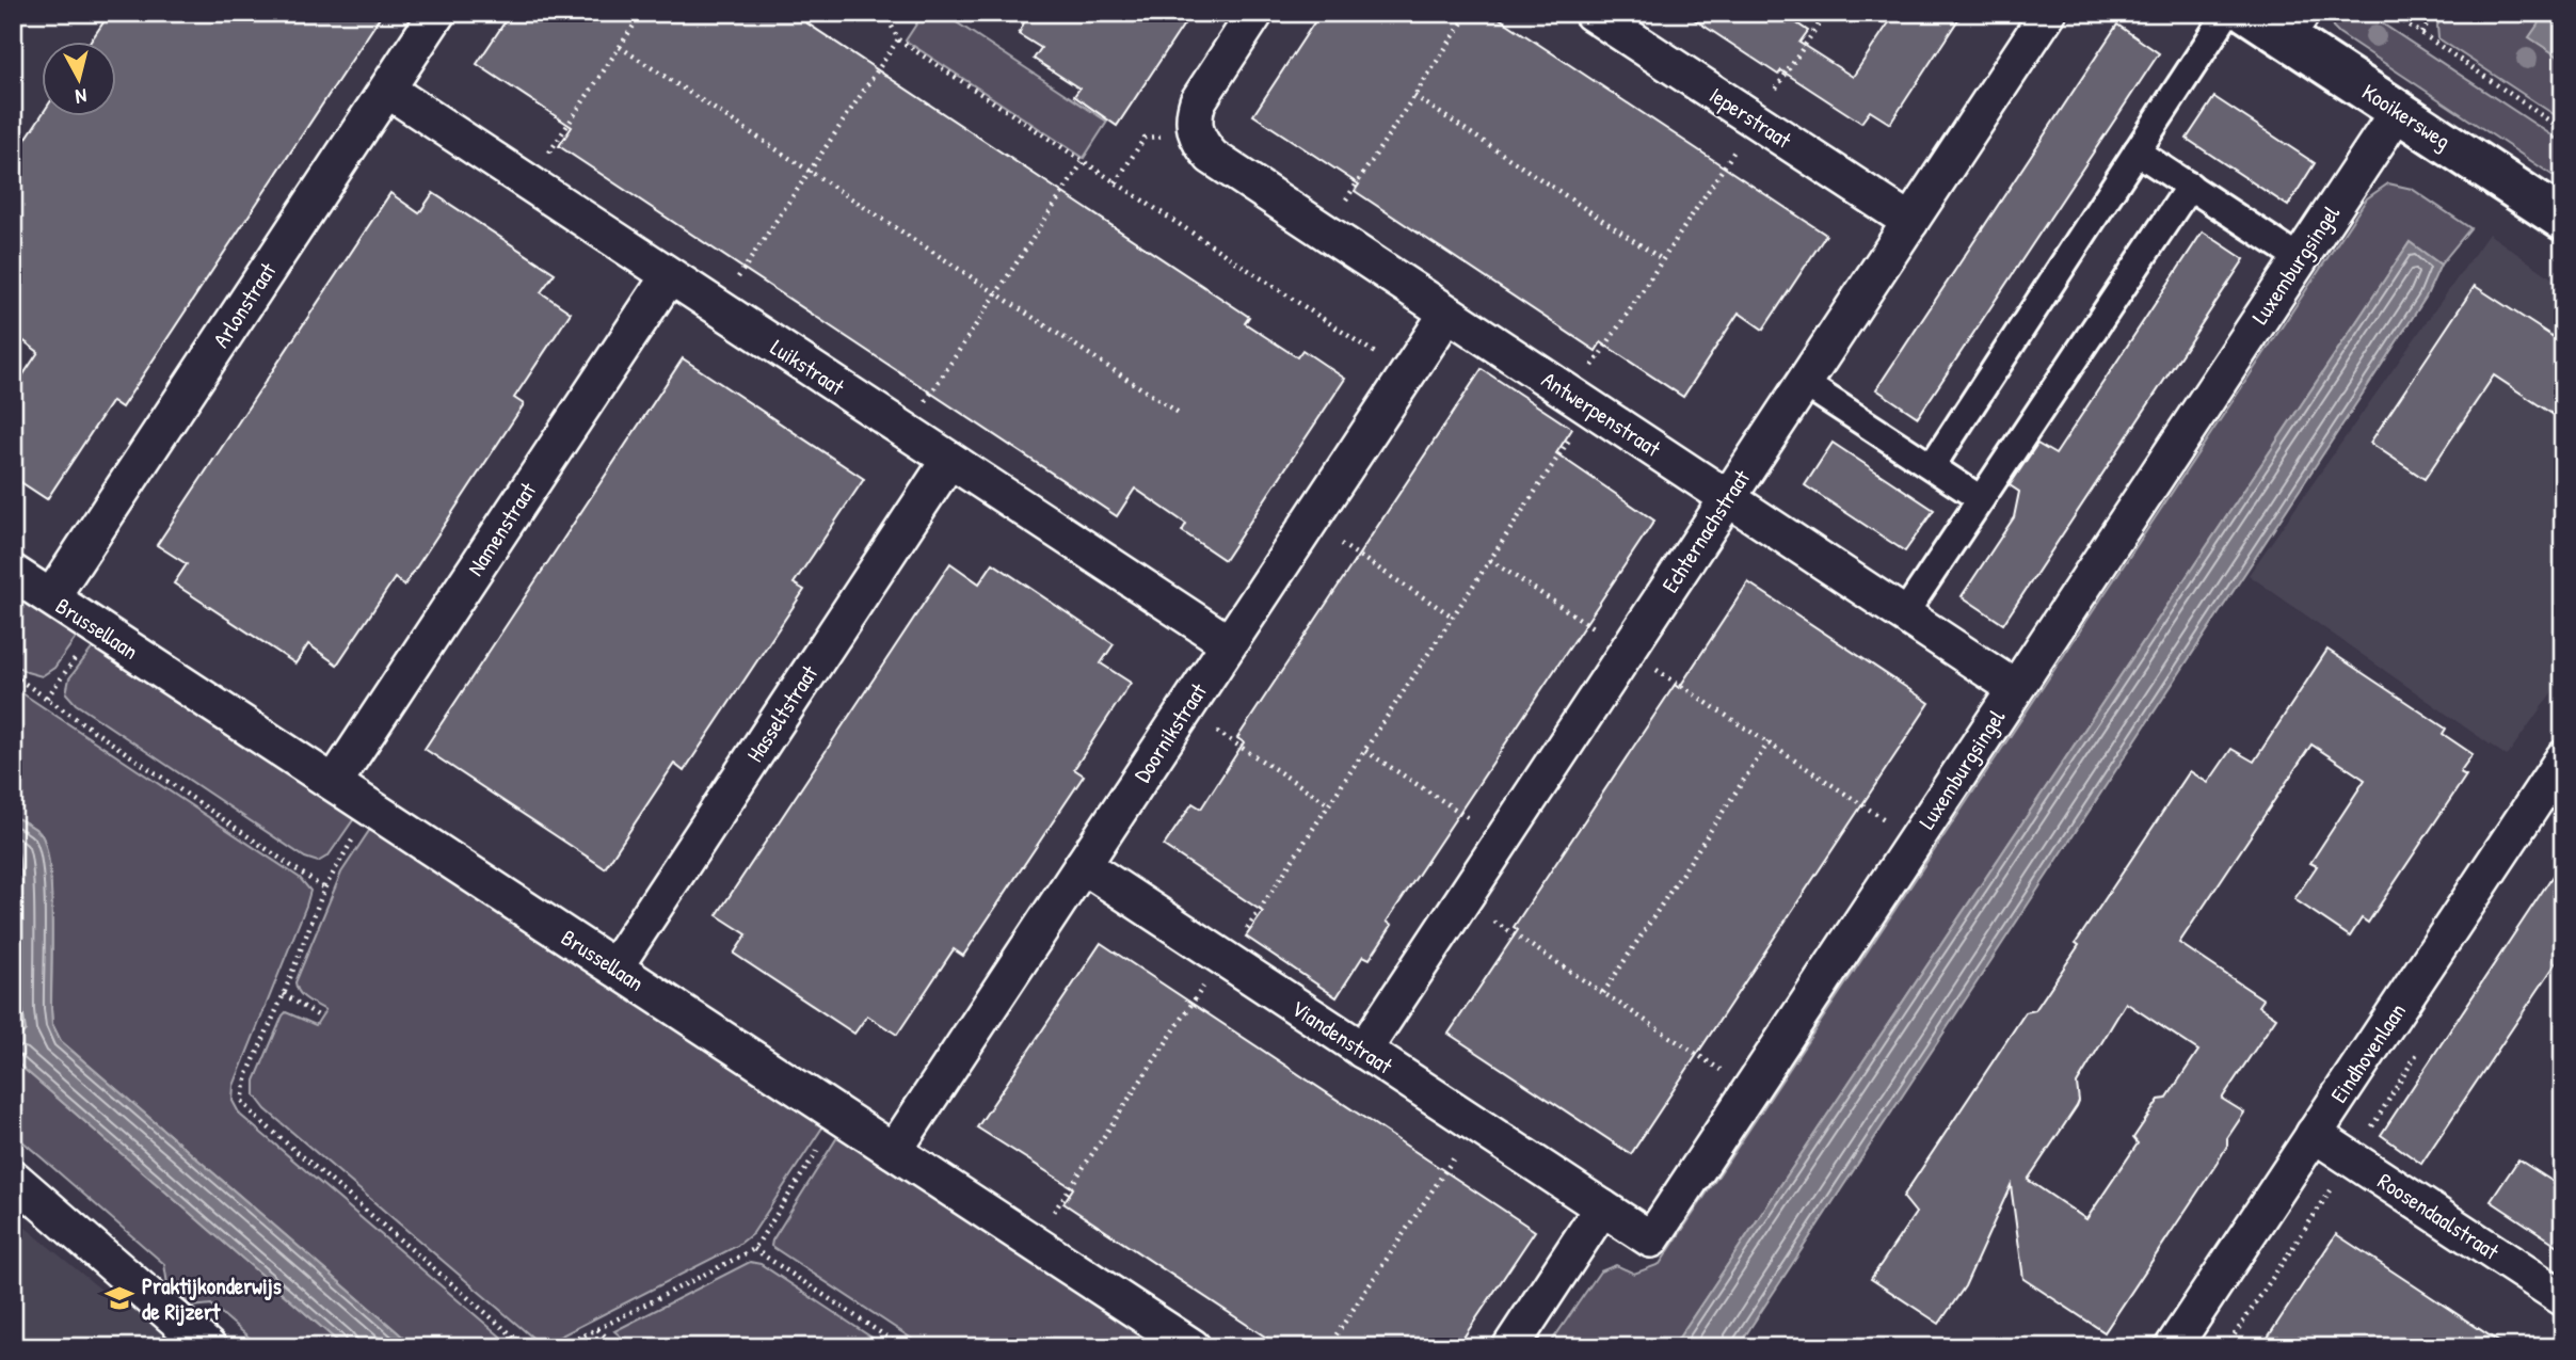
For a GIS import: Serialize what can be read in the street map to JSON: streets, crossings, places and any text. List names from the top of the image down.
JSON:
{
  "streets": {
    "street": [
      "Kooikersweg",
      "Ieperstraat",
      "Luxemburgsingel",
      "Arlonstraat",
      "Luikstraat",
      "Antwerpenstraat",
      "Namenstraat",
      "Echternachstraat",
      "Brussellaan",
      "Hasseltstraat",
      "Doornikstraat",
      "Viandenstraat",
      "Eindhovenlaan",
      "Roosendaalstraat"
    ]
  },
  "crossings": [
    ["Kooikersweg", "Luxemburgsingel"],
    ["Ieperstraat", "Echternachstraat"],
    ["Luxemburgsingel", "Antwerpenstraat"],
    ["Luxemburgsingel", "Viandenstraat"],
    ["Arlonstraat", "Luikstraat"],
    ["Arlonstraat", "Brussellaan"],
    ["Luikstraat", "Namenstraat"],
    ["Luikstraat", "Hasseltstraat"],
    ["Luikstraat", "Doornikstraat"],
    ["Antwerpenstraat", "Echternachstraat"],
    ["Antwerpenstraat", "Doornikstraat"],
    ["Namenstraat", "Brussellaan"],
    ["Echternachstraat", "Viandenstraat"],
    ["Brussellaan", "Hasseltstraat"],
    ["Brussellaan", "Doornikstraat"],
    ["Doornikstraat", "Viandenstraat"],
    ["Eindhovenlaan", "Roosendaalstraat"]
  ],
  "places": {
    "school or university": ["Praktijkonderwijs de Rijzert"]
  },
  "north": "bottom"
}
